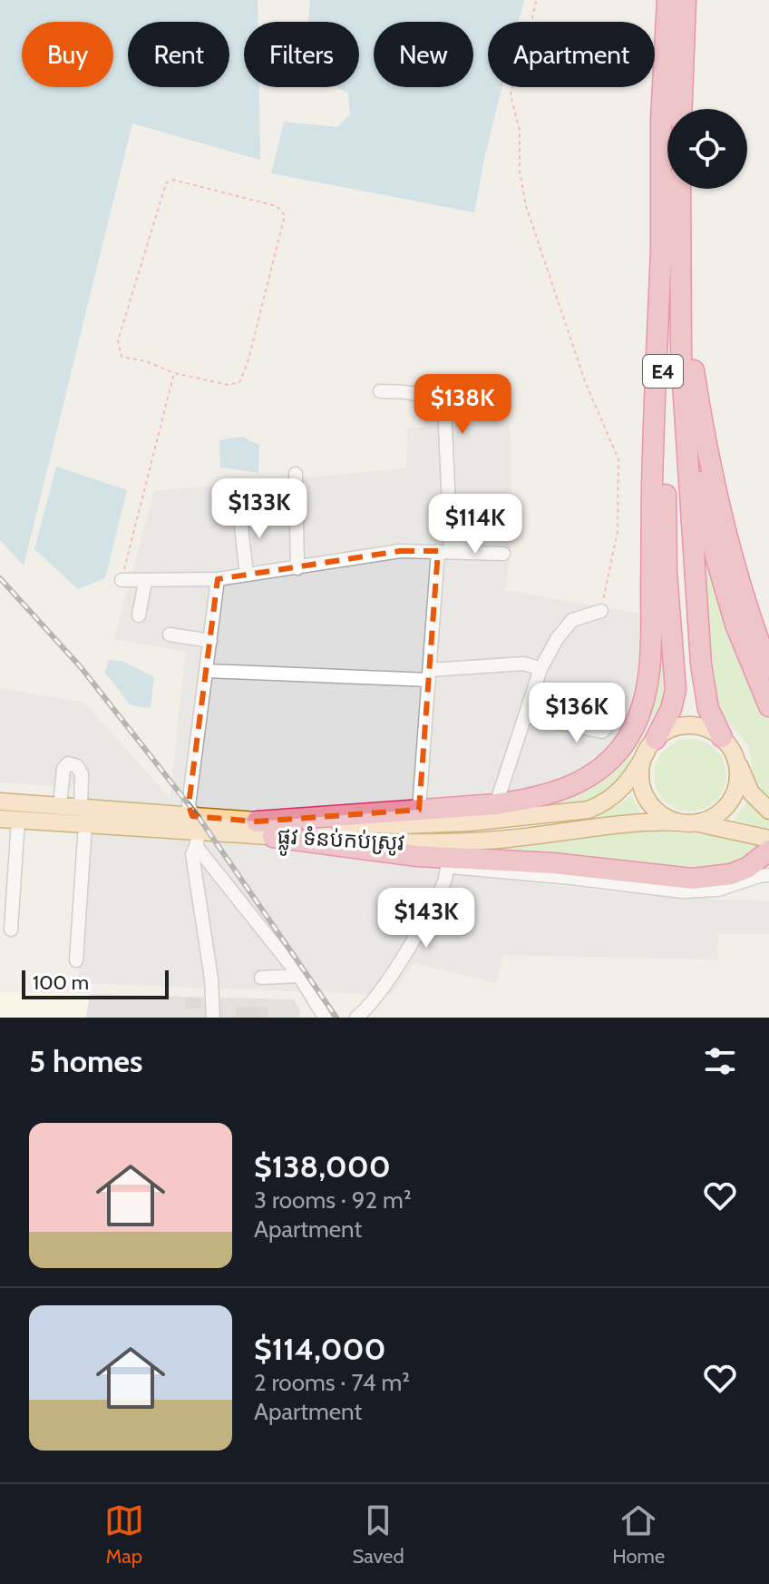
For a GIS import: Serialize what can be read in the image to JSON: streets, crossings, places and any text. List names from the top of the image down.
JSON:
{
  "streets": {
    "highway": ["E4"],
    "main road": ["ផ្លូវ ទំនប់កប់ស្រូវ"]
  },
  "crossings": [
    ["E4", "ផ្លូវ ទំនប់កប់ស្រូវ"]
  ],
  "scale_bar": "100 m",
  "page": {
    "chip": [
      "Buy",
      "Rent",
      "Filters",
      "New",
      "Apartment"
    ],
    "price": [
      "$138K",
      "$133K",
      "$114K",
      "$136K",
      "$143K"
    ],
    "scale": "100 m",
    "heading": "5 homes",
    "list": [
      {
        "name": "$138,000",
        "note": "3 rooms · 92 m² · Apartment"
      },
      {
        "name": "$114,000",
        "note": "2 rooms · 74 m² · Apartment"
      }
    ],
    "tabs": ["Map", "Saved", "Home"]
  }
}
